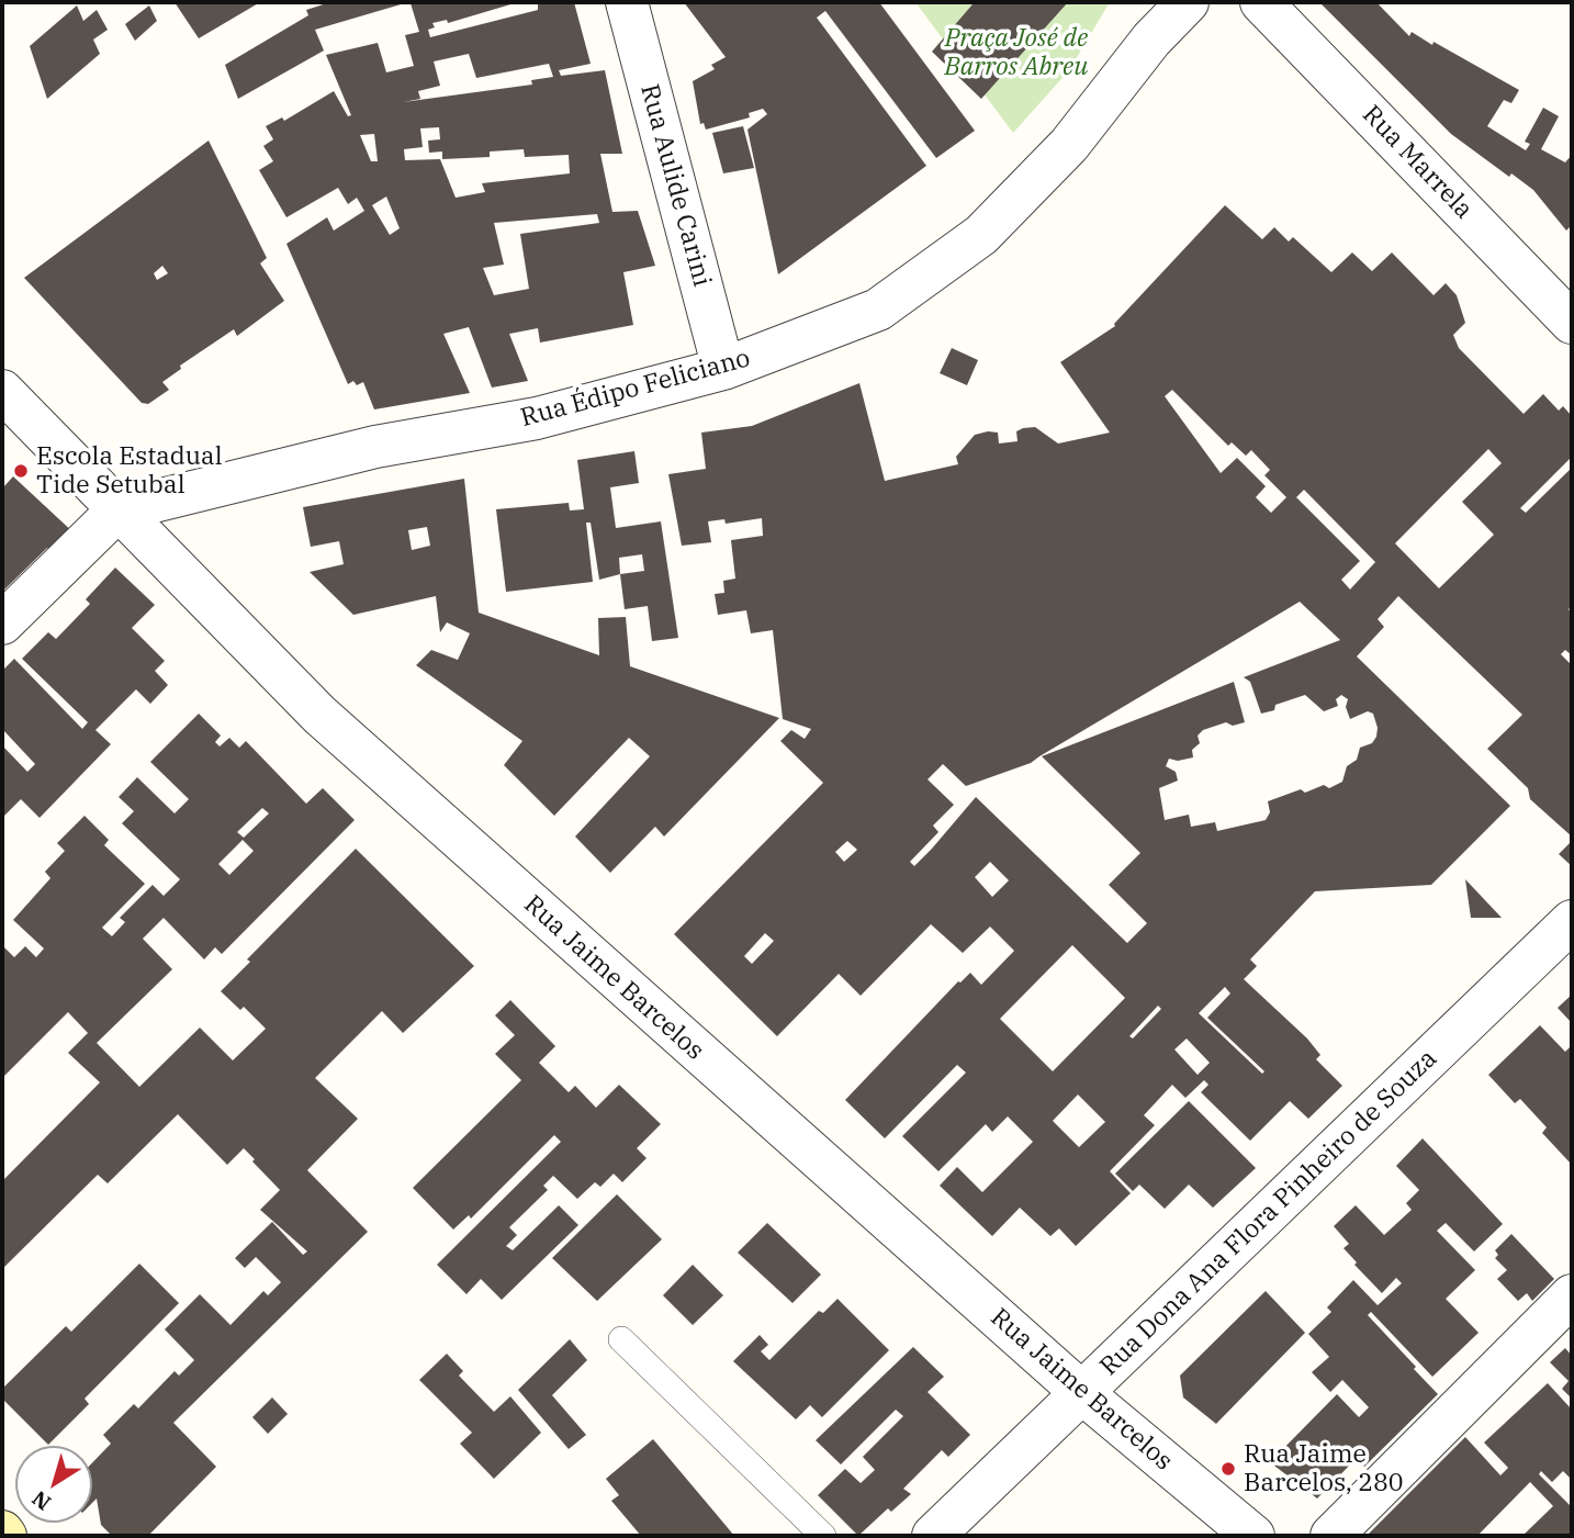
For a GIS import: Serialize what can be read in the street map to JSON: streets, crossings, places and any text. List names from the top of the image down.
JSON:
{
  "streets": {
    "street": [
      "Rua Marrela",
      "Rua Aulide Carini",
      "Rua Édipo Feliciano",
      "Rua Jaime Barcelos",
      "Rua Dona Ana Flora Pinheiro de Souza"
    ]
  },
  "crossings": [
    ["Rua Aulide Carini", "Rua Édipo Feliciano"],
    ["Rua Édipo Feliciano", "Rua Jaime Barcelos"],
    ["Rua Jaime Barcelos", "Rua Dona Ana Flora Pinheiro de Souza"]
  ],
  "parks": ["Praça José de Barros Abreu"],
  "places": ["Escola Estadual Tide Setubal", "Rua Jaime Barcelos, 280"],
  "north": "bottom left"
}
